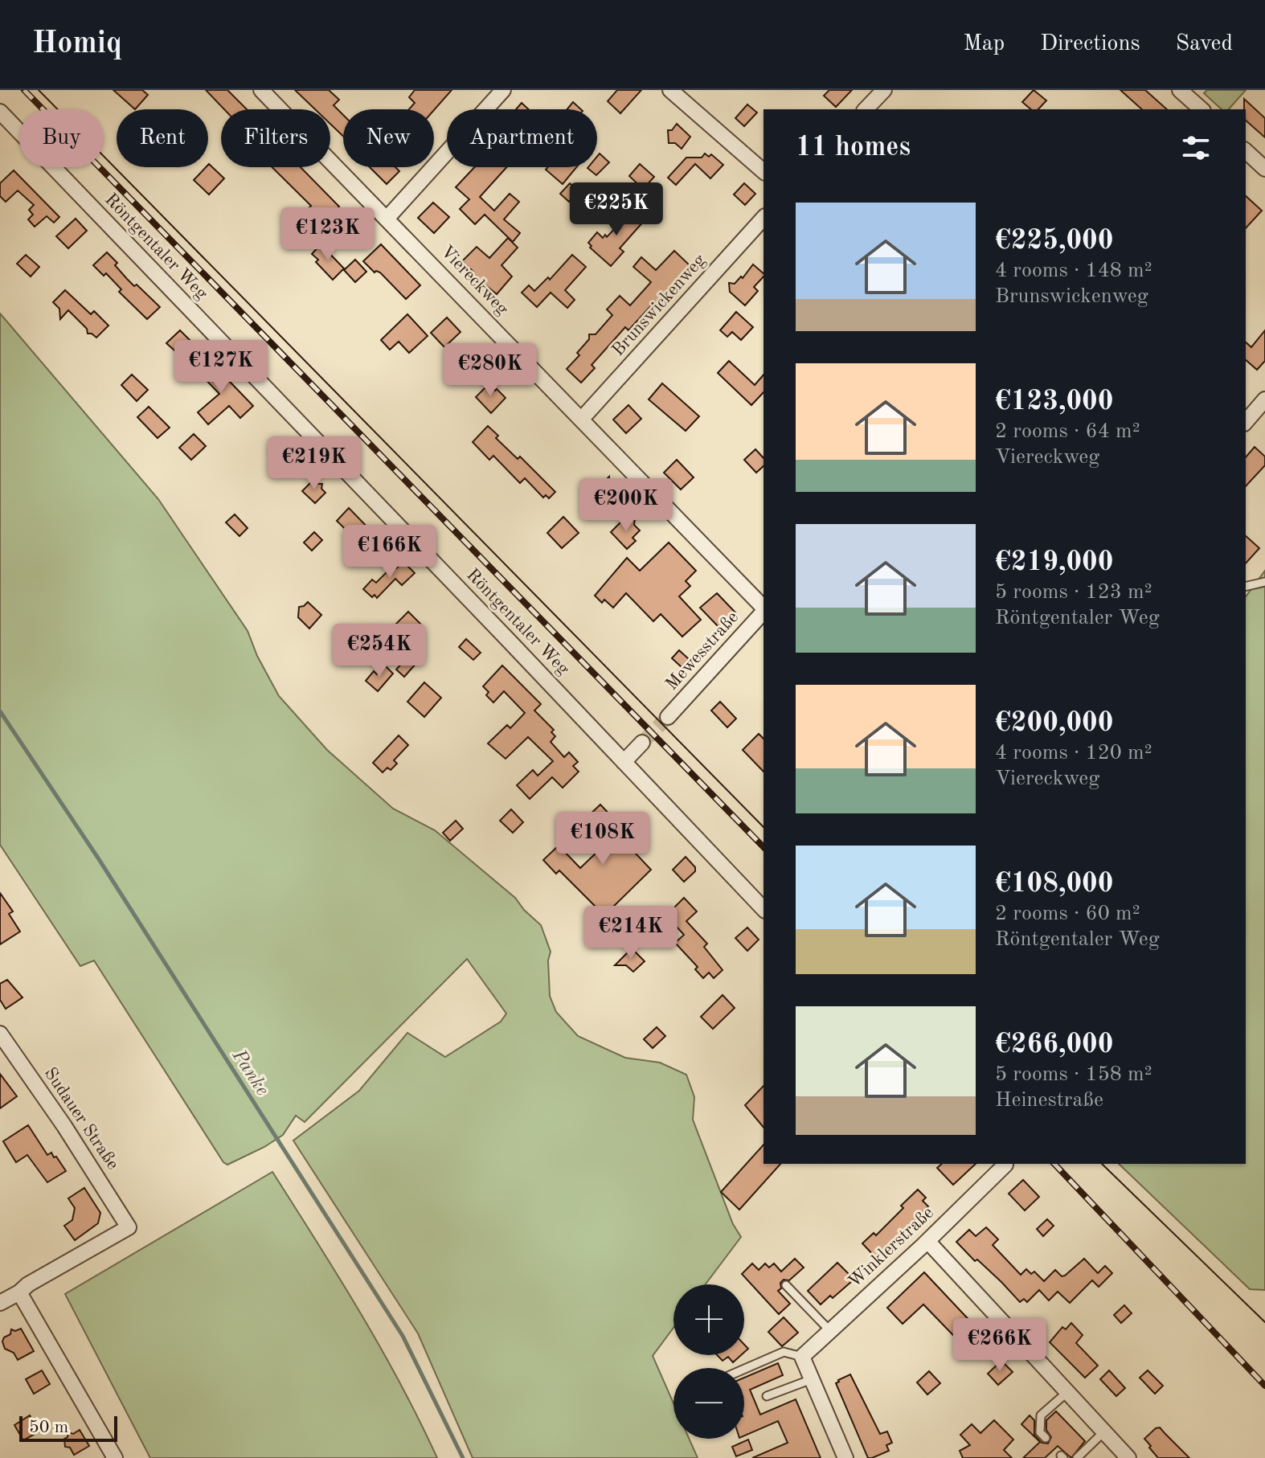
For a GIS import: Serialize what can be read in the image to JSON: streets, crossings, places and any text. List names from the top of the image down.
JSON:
{
  "streets": {
    "street": [
      "Röntgentaler Weg",
      "Viereckweg",
      "Brunswickenweg",
      "Mewesstraße",
      "Sudauer Straße",
      "Winklerstraße"
    ]
  },
  "crossings": [
    ["Viereckweg", "Brunswickenweg"]
  ],
  "water": ["Panke"],
  "scale_bar": "50 m",
  "page": {
    "header": "Homiq",
    "nav": ["Map", "Directions", "Saved"],
    "chip": [
      "Buy",
      "Rent",
      "Filters",
      "New",
      "Apartment"
    ],
    "heading": "11 homes",
    "price": [
      "€225K",
      "€123K",
      "€127K",
      "€280K",
      "€219K",
      "€200K",
      "€166K",
      "€254K",
      "€108K",
      "€214K",
      "€266K"
    ],
    "list": [
      {
        "name": "€225,000",
        "note": "4 rooms · 148 m² · Brunswickenweg"
      },
      {
        "name": "€123,000",
        "note": "2 rooms · 64 m² · Viereckweg"
      },
      {
        "name": "€219,000",
        "note": "5 rooms · 123 m² · Röntgentaler Weg"
      },
      {
        "name": "€200,000",
        "note": "4 rooms · 120 m² · Viereckweg"
      },
      {
        "name": "€108,000",
        "note": "2 rooms · 60 m² · Röntgentaler Weg"
      },
      {
        "name": "€266,000",
        "note": "5 rooms · 158 m² · Heinestraße"
      }
    ],
    "map_buttons": ["+", "−"],
    "scale": "50 m"
  }
}
